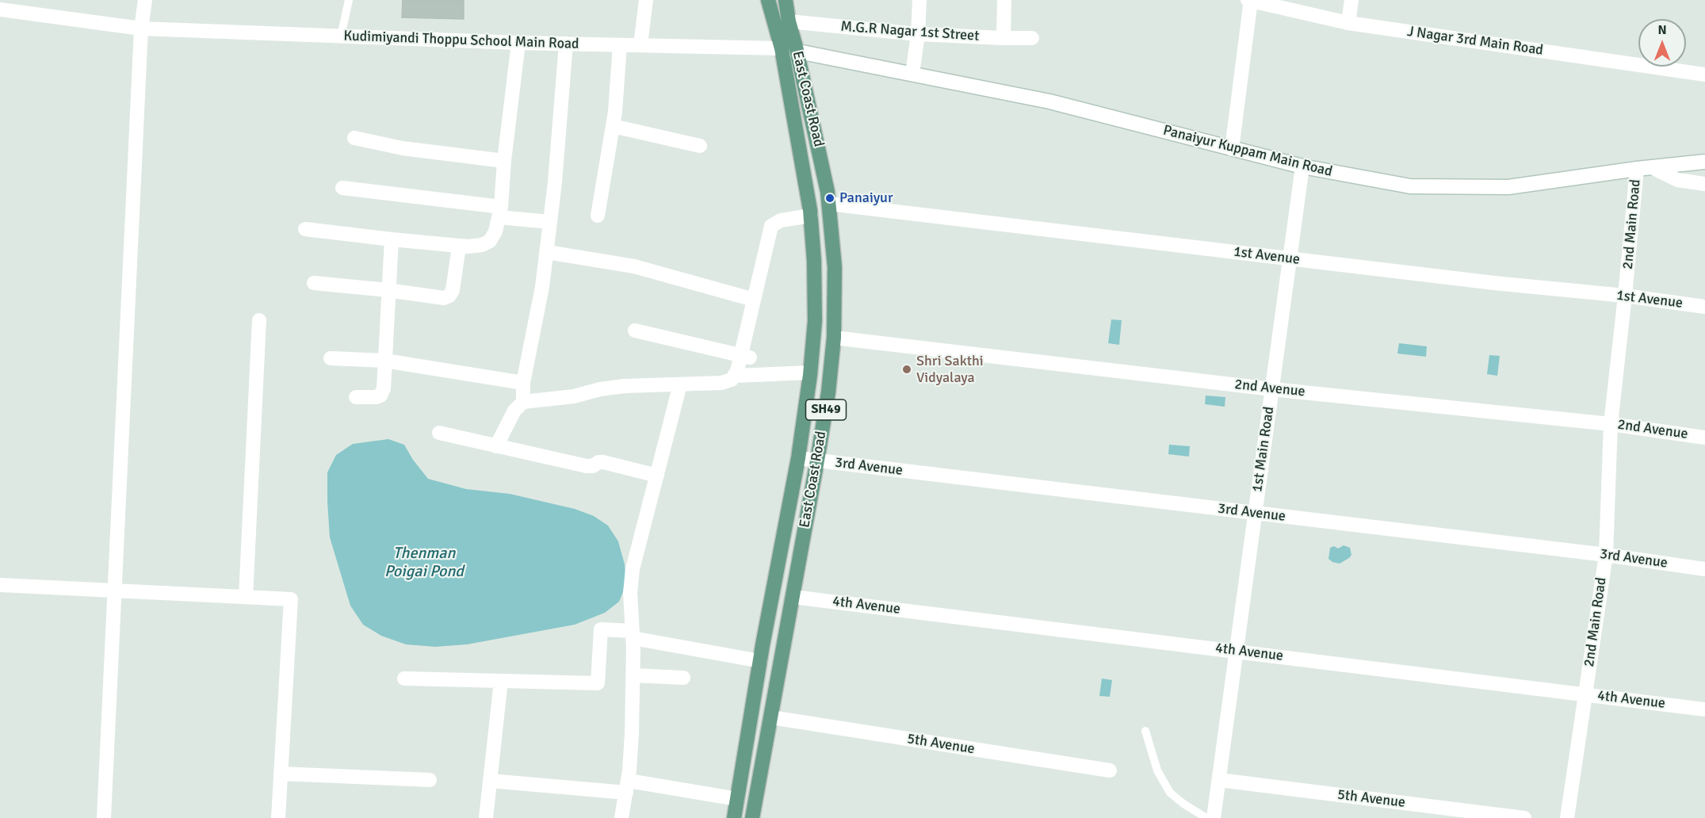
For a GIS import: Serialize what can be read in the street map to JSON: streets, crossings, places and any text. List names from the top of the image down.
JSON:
{
  "streets": {
    "main road": ["East Coast Road", "SH49"],
    "street": [
      "M.G.R Nagar 1st Street",
      "Kudimiyandi Thoppu School Main Road",
      "J Nagar 3rd Main Road",
      "Panaiyur Kuppam Main Road",
      "2nd Main Road",
      "1st Avenue",
      "2nd Avenue",
      "1st Main Road",
      "3rd Avenue",
      "4th Avenue",
      "5th Avenue"
    ]
  },
  "crossings": [
    ["M.G.R Nagar 1st Street", "East Coast Road"],
    ["Kudimiyandi Thoppu School Main Road", "East Coast Road"],
    ["Kudimiyandi Thoppu School Main Road", "Panaiyur Kuppam Main Road"],
    ["East Coast Road", "Panaiyur Kuppam Main Road"],
    ["East Coast Road", "1st Avenue"],
    ["East Coast Road", "2nd Avenue"],
    ["East Coast Road", "3rd Avenue"],
    ["East Coast Road", "4th Avenue"],
    ["East Coast Road", "5th Avenue"],
    ["Panaiyur Kuppam Main Road", "2nd Main Road"],
    ["Panaiyur Kuppam Main Road", "1st Main Road"],
    ["2nd Main Road", "1st Avenue"],
    ["2nd Main Road", "2nd Avenue"],
    ["2nd Main Road", "3rd Avenue"],
    ["2nd Main Road", "4th Avenue"],
    ["1st Avenue", "1st Main Road"],
    ["2nd Avenue", "1st Main Road"],
    ["1st Main Road", "3rd Avenue"],
    ["1st Main Road", "4th Avenue"],
    ["1st Main Road", "5th Avenue"]
  ],
  "water": ["Thenman Poigai Pond"],
  "places": ["Panaiyur", "Shri Sakthi Vidyalaya"],
  "north": "top"
}
